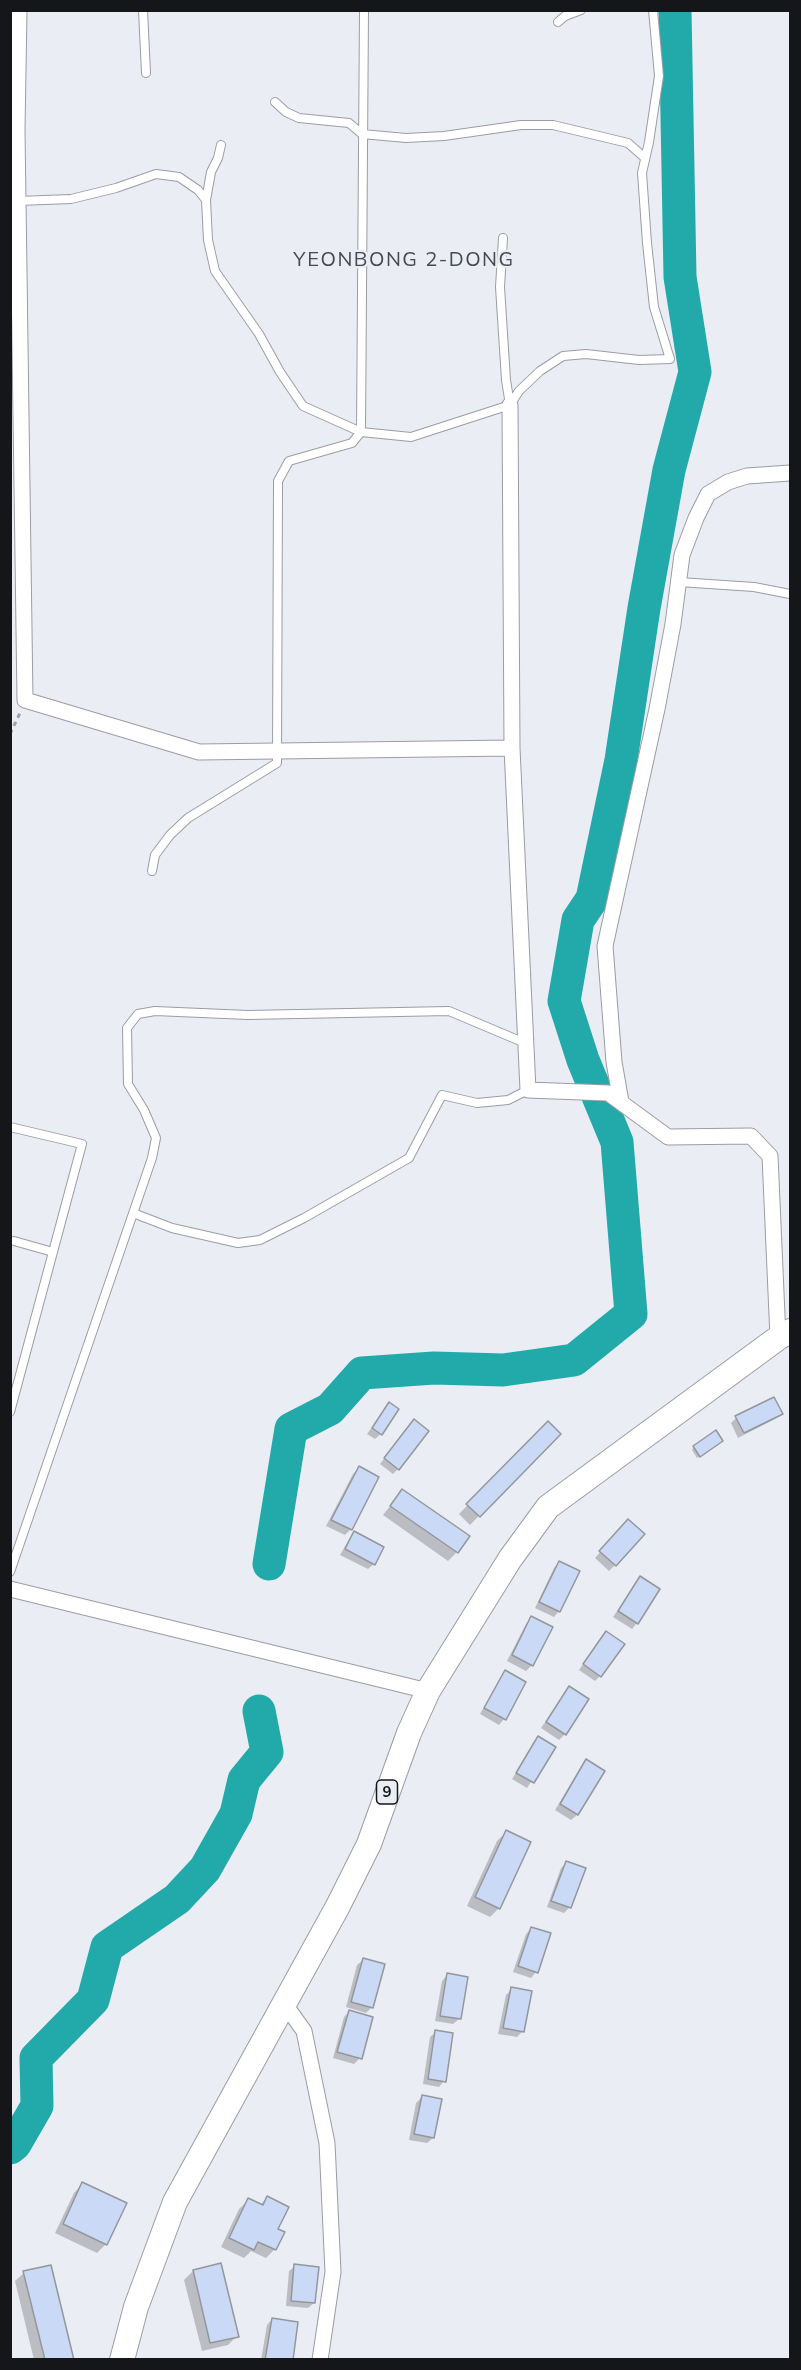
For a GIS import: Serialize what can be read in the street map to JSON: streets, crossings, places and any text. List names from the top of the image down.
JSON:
{
  "streets": {
    "main road": ["9"]
  },
  "districts": ["YEONBONG 2-DONG"]
}
